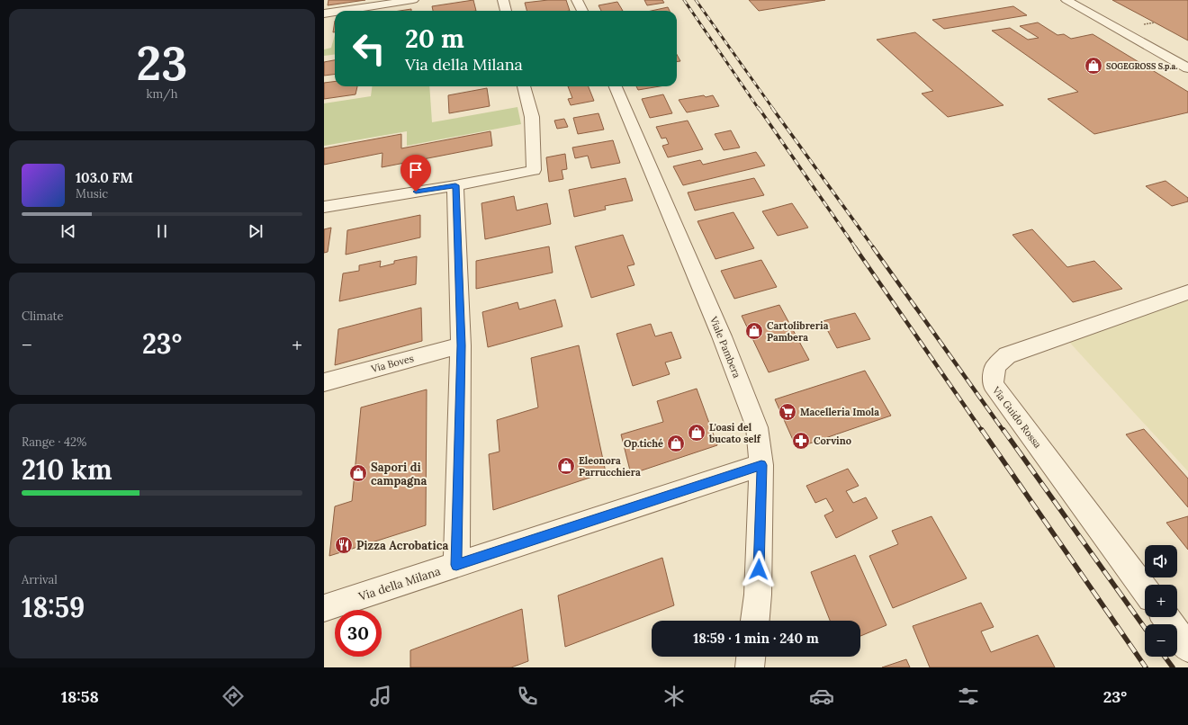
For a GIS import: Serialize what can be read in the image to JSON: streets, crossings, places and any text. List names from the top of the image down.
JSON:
{
  "streets": {
    "street": [
      "Viale Pambera",
      "Via Boves",
      "Via Guido Rossa",
      "Via della Milana"
    ]
  },
  "crossings": [
    ["Viale Pambera", "Via della Milana"]
  ],
  "places": {
    "shop": [
      "SOGEGROSS S.p.a.",
      "Cartolibreria Pambera",
      "L'oasi del bucato self",
      "Op.tiché",
      "Eleonora Parrucchiera",
      "Sapori di campagna"
    ],
    "supermarket": ["Macelleria Imola"],
    "pharmacy": ["Corvino"],
    "restaurant": ["Pizza Acrobatica"]
  },
  "page": {
    "tile": [
      ["23", "km/h"],
      "Climate",
      ["Range · 42%", "210 km"],
      ["Arrival", "18:59"]
    ],
    "turn": ["20 m", "Via della Milana"],
    "song": ["103.0 FM", "Music"],
    "heat": ["−", "23°", "+"],
    "map_buttons": ["+", "−"],
    "limit": "30",
    "trip": "18:59 · 1 min · 240 m",
    "tabs": ["18:58", "23°"]
  }
}
